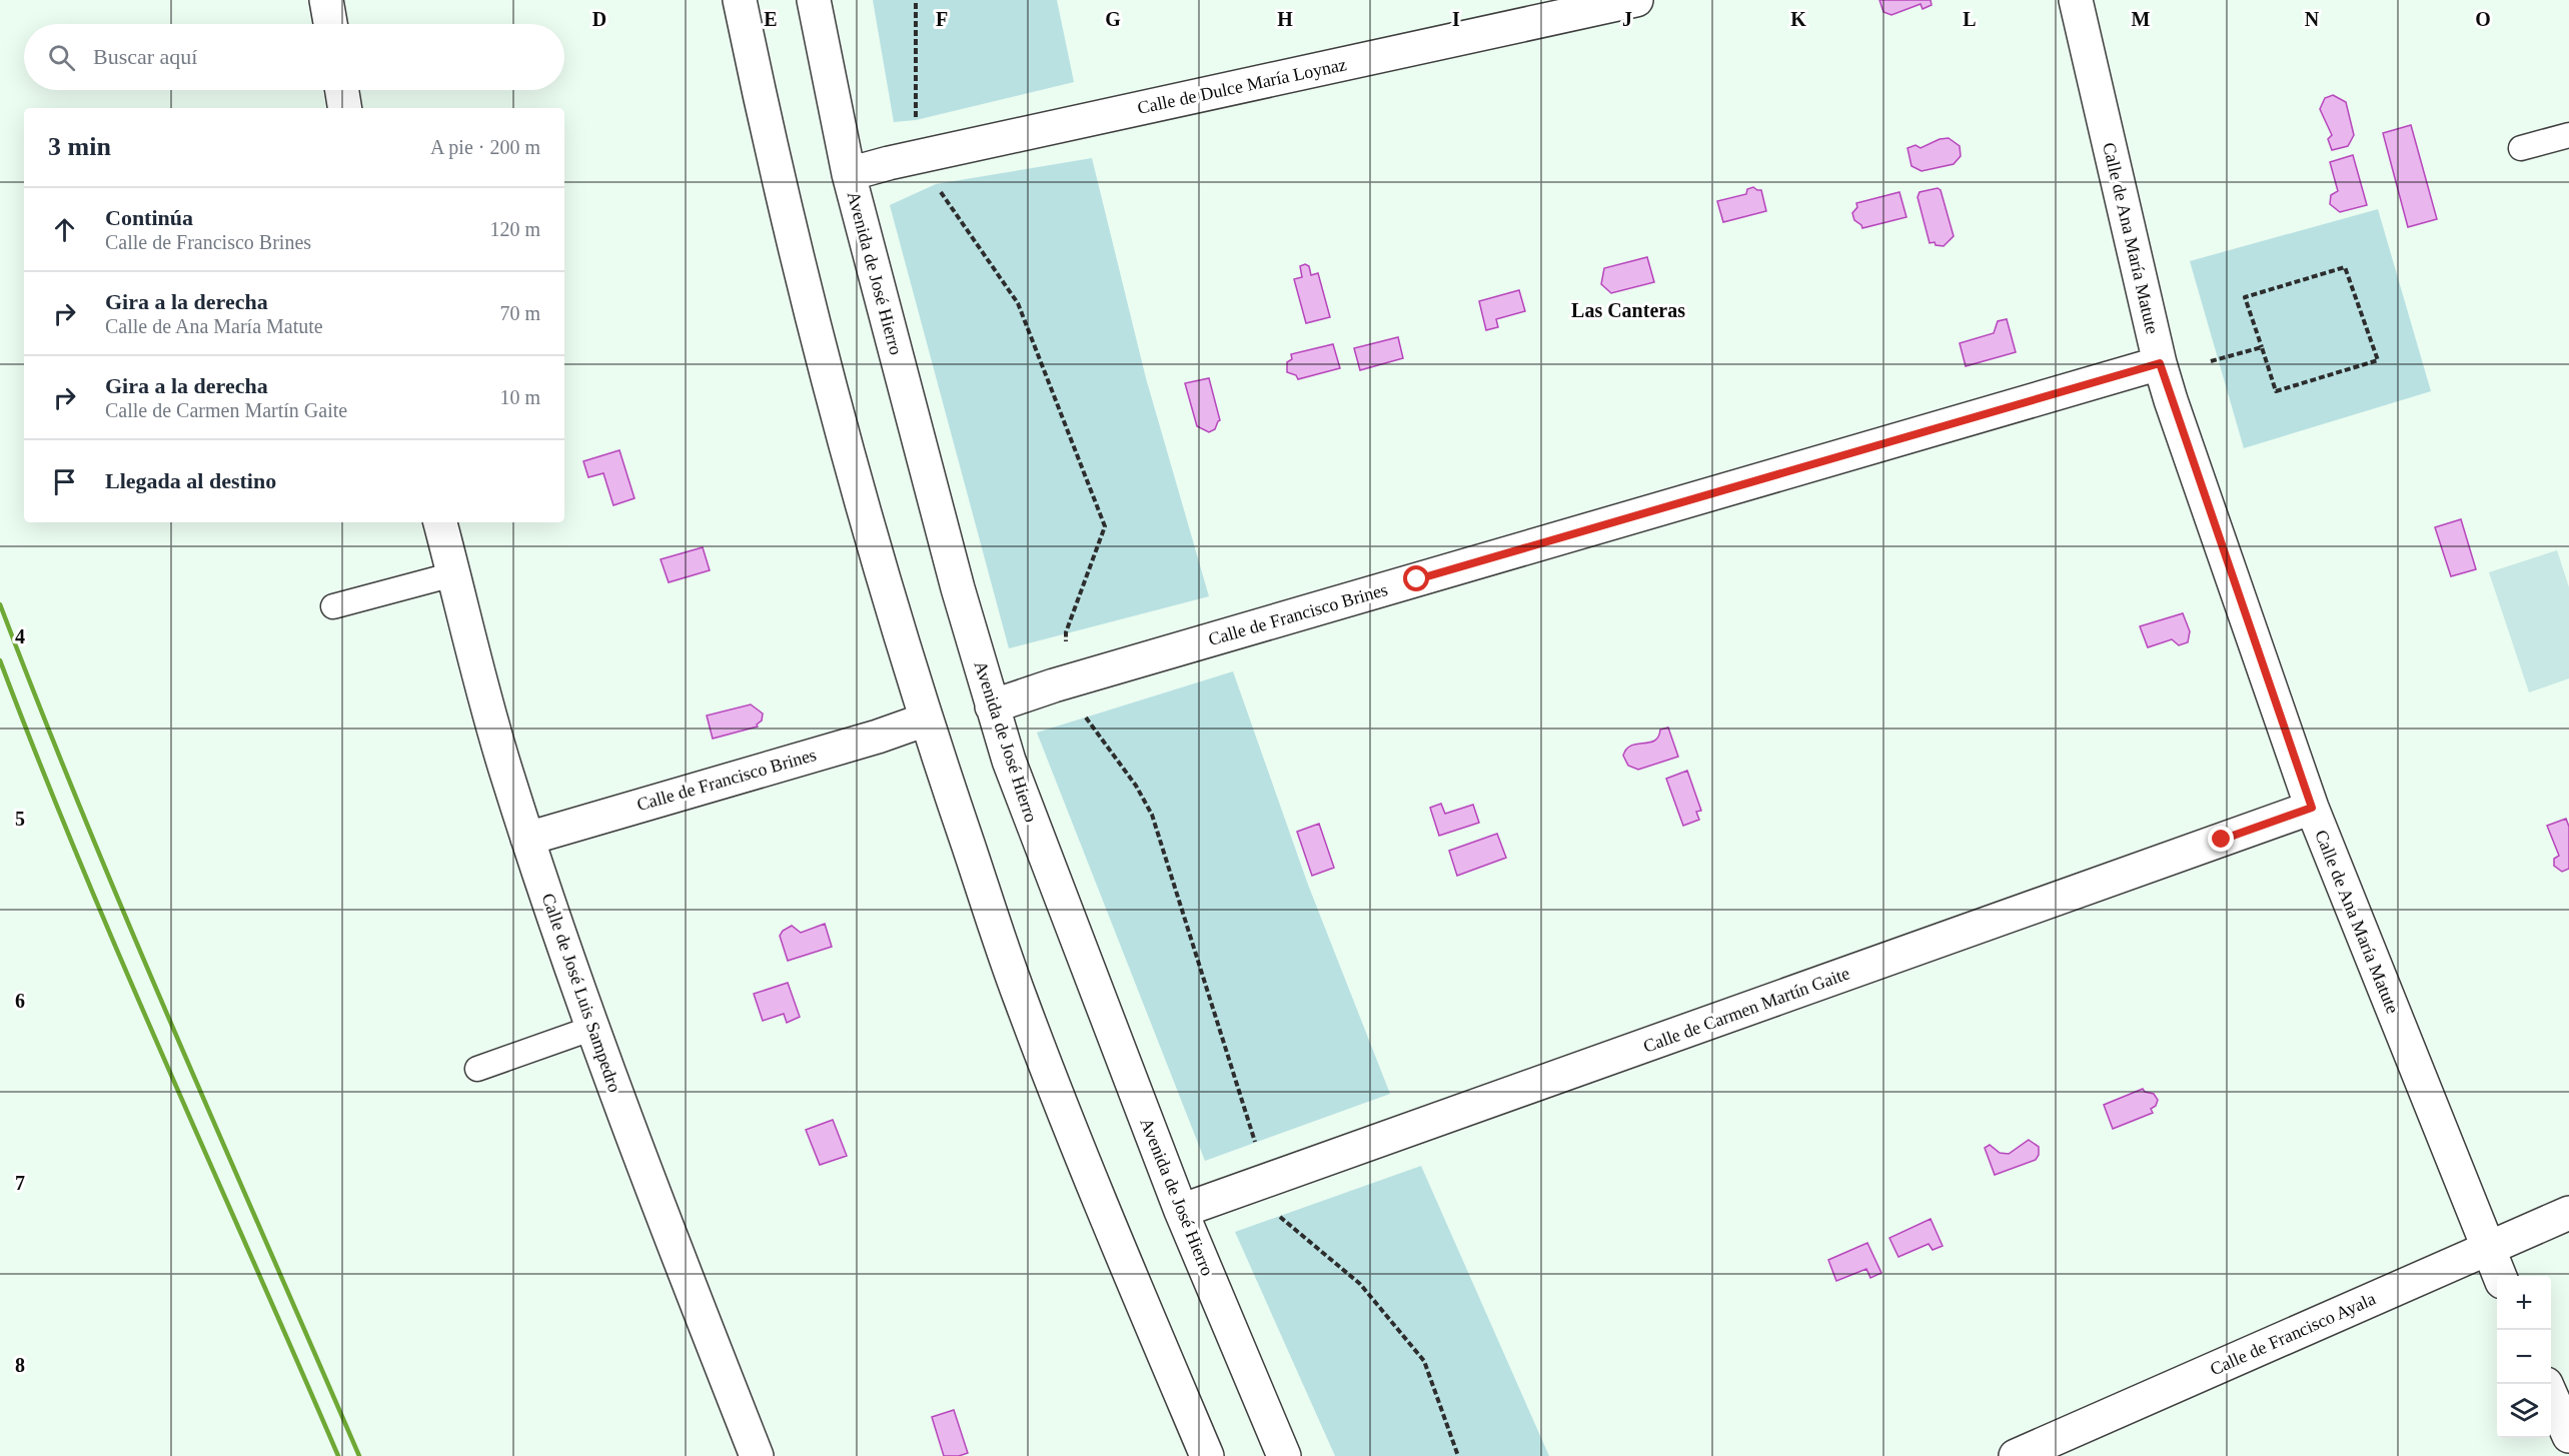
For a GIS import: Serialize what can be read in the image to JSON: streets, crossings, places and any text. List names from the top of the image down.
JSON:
{
  "streets": {
    "street": [
      "Calle de Dulce María Loynaz",
      "Calle de Ana María Matute",
      "Avenida de José Hierro",
      "Calle de Francisco Brines",
      "Calle de José Luis Sampedro",
      "Calle de Carmen Martín Gaite",
      "Calle de Francisco Ayala"
    ]
  },
  "crossings": [
    ["Calle de Dulce María Loynaz", "Avenida de José Hierro"],
    ["Calle de Ana María Matute", "Calle de Francisco Brines"],
    ["Calle de Ana María Matute", "Calle de Carmen Martín Gaite"],
    ["Calle de Ana María Matute", "Calle de Francisco Ayala"],
    ["Avenida de José Hierro", "Calle de Francisco Brines"],
    ["Avenida de José Hierro", "Calle de Carmen Martín Gaite"],
    ["Calle de Francisco Brines", "Calle de José Luis Sampedro"]
  ],
  "districts": ["Las Canteras"],
  "page": {
    "search": "Buscar aquí",
    "heading": ["3 min", "A pie · 200 m"],
    "list": [
      ["Continúa", "Calle de Francisco Brines", "120 m"],
      ["Gira a la derecha", "Calle de Ana María Matute", "70 m"],
      ["Gira a la derecha", "Calle de Carmen Martín Gaite", "10 m"],
      "Llegada al destino"
    ],
    "map_buttons": ["+", "−"]
  },
  "grid": {
    "columns": [
      "D",
      "E",
      "F",
      "G",
      "H",
      "I",
      "J",
      "K",
      "L",
      "M",
      "N",
      "O"
    ],
    "rows": [
      "4",
      "5",
      "6",
      "7",
      "8"
    ]
  }
}
